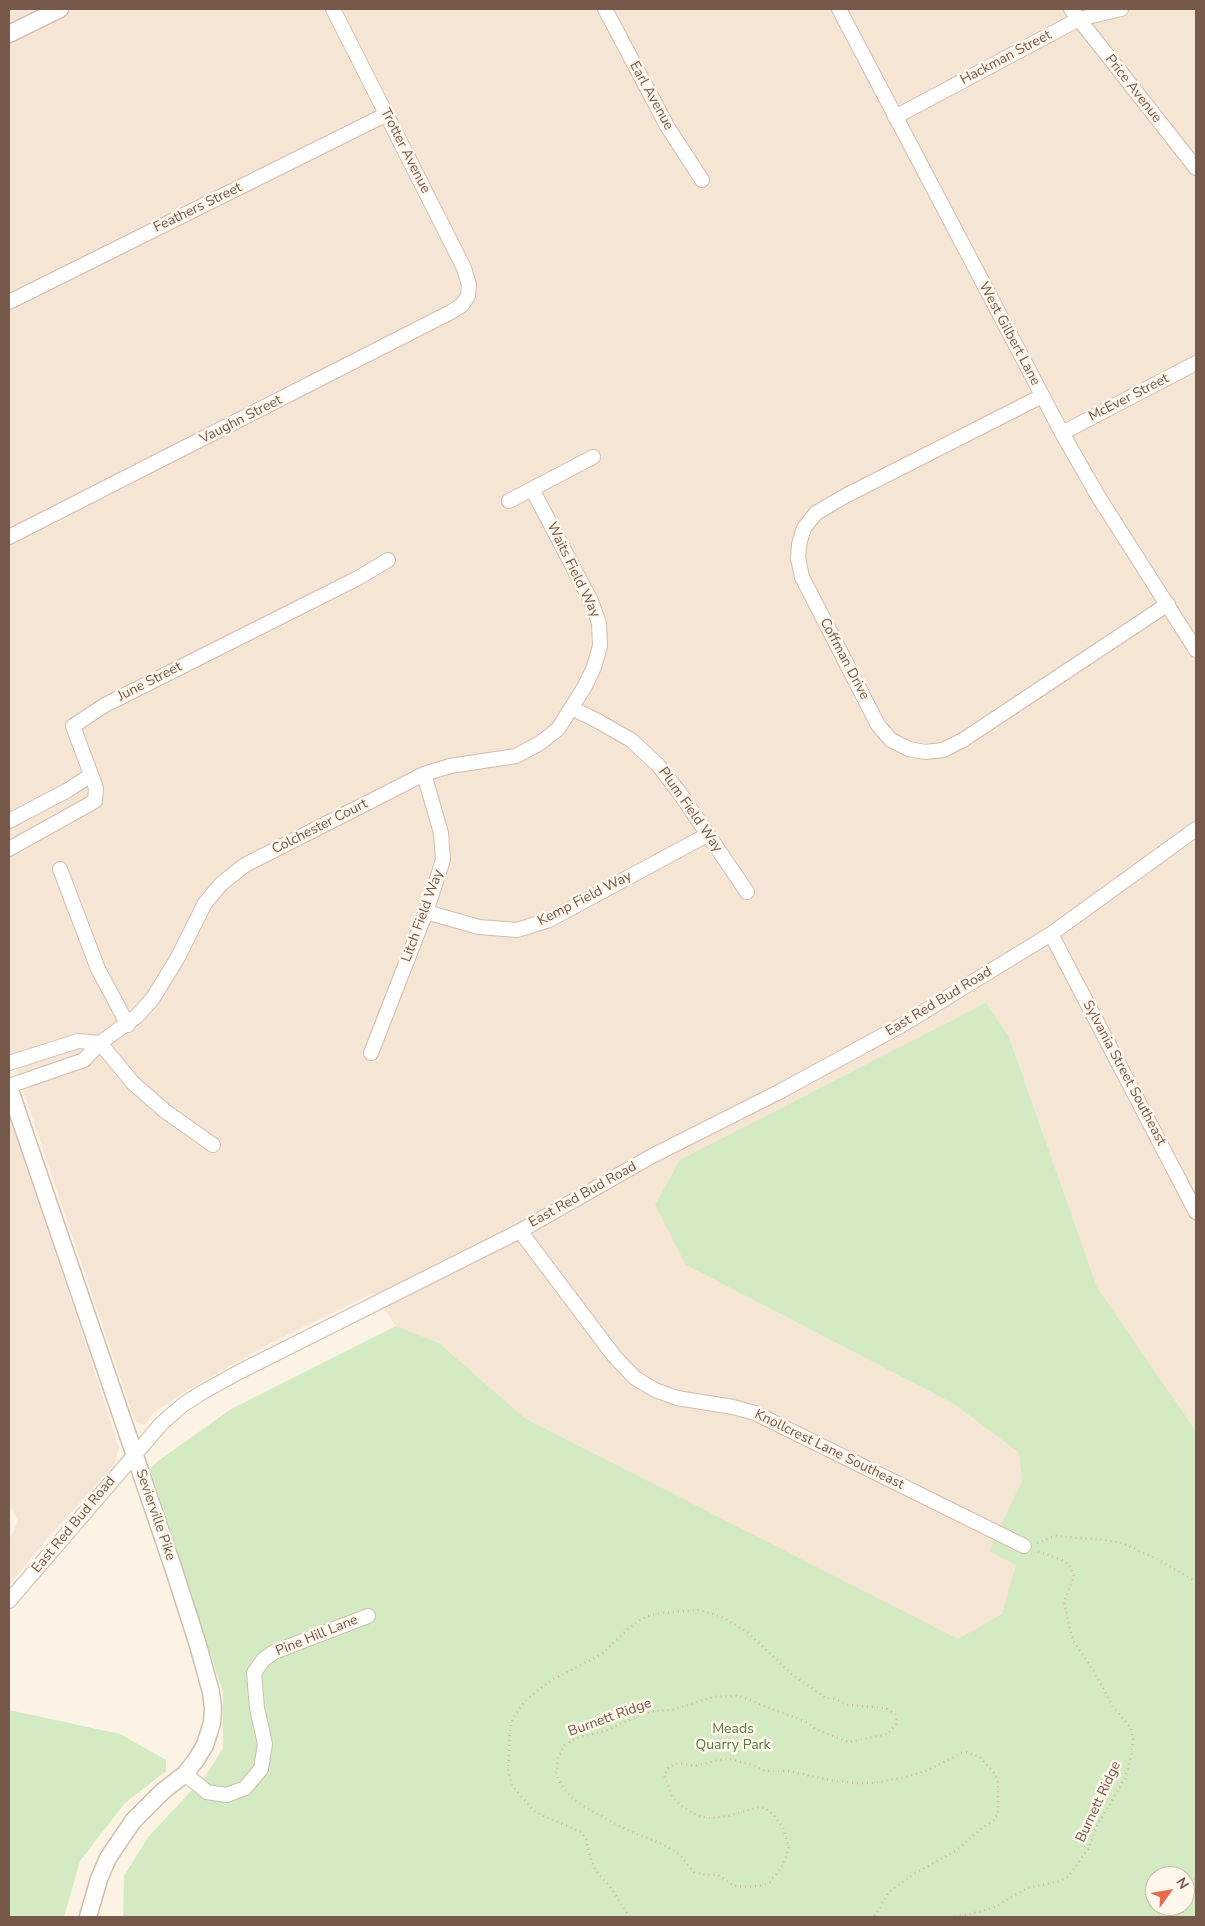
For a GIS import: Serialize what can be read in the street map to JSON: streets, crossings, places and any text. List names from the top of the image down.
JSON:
{
  "streets": {
    "street": [
      "Hackman Street",
      "Price Avenue",
      "Earl Avenue",
      "Trotter Avenue",
      "Feathers Street",
      "West Gilbert Lane",
      "McEver Street",
      "Vaughn Street",
      "Waits Field Way",
      "Coffman Drive",
      "June Street",
      "Plum Field Way",
      "Colchester Court",
      "Kemp Field Way",
      "Litch Field Way",
      "East Red Bud Road",
      "Sylvania Street Southeast",
      "Knollcrest Lane Southeast",
      "Sevierville Pike",
      "Pine Hill Lane"
    ],
    "path": ["Burnett Ridge"]
  },
  "crossings": [
    ["Hackman Street", "Price Avenue"],
    ["Hackman Street", "West Gilbert Lane"],
    ["Trotter Avenue", "Feathers Street"],
    ["Trotter Avenue", "Vaughn Street"],
    ["West Gilbert Lane", "McEver Street"],
    ["West Gilbert Lane", "Coffman Drive"],
    ["Waits Field Way", "Plum Field Way"],
    ["Waits Field Way", "Colchester Court"],
    ["Plum Field Way", "Colchester Court"],
    ["Plum Field Way", "Kemp Field Way"],
    ["Colchester Court", "Litch Field Way"],
    ["Colchester Court", "Sevierville Pike"],
    ["Kemp Field Way", "Litch Field Way"],
    ["East Red Bud Road", "Sylvania Street Southeast"],
    ["East Red Bud Road", "Knollcrest Lane Southeast"],
    ["East Red Bud Road", "Sevierville Pike"],
    ["Knollcrest Lane Southeast", "Burnett Ridge"],
    ["Sevierville Pike", "Pine Hill Lane"]
  ],
  "parks": ["Meads Quarry Park"],
  "north": "top right"
}
